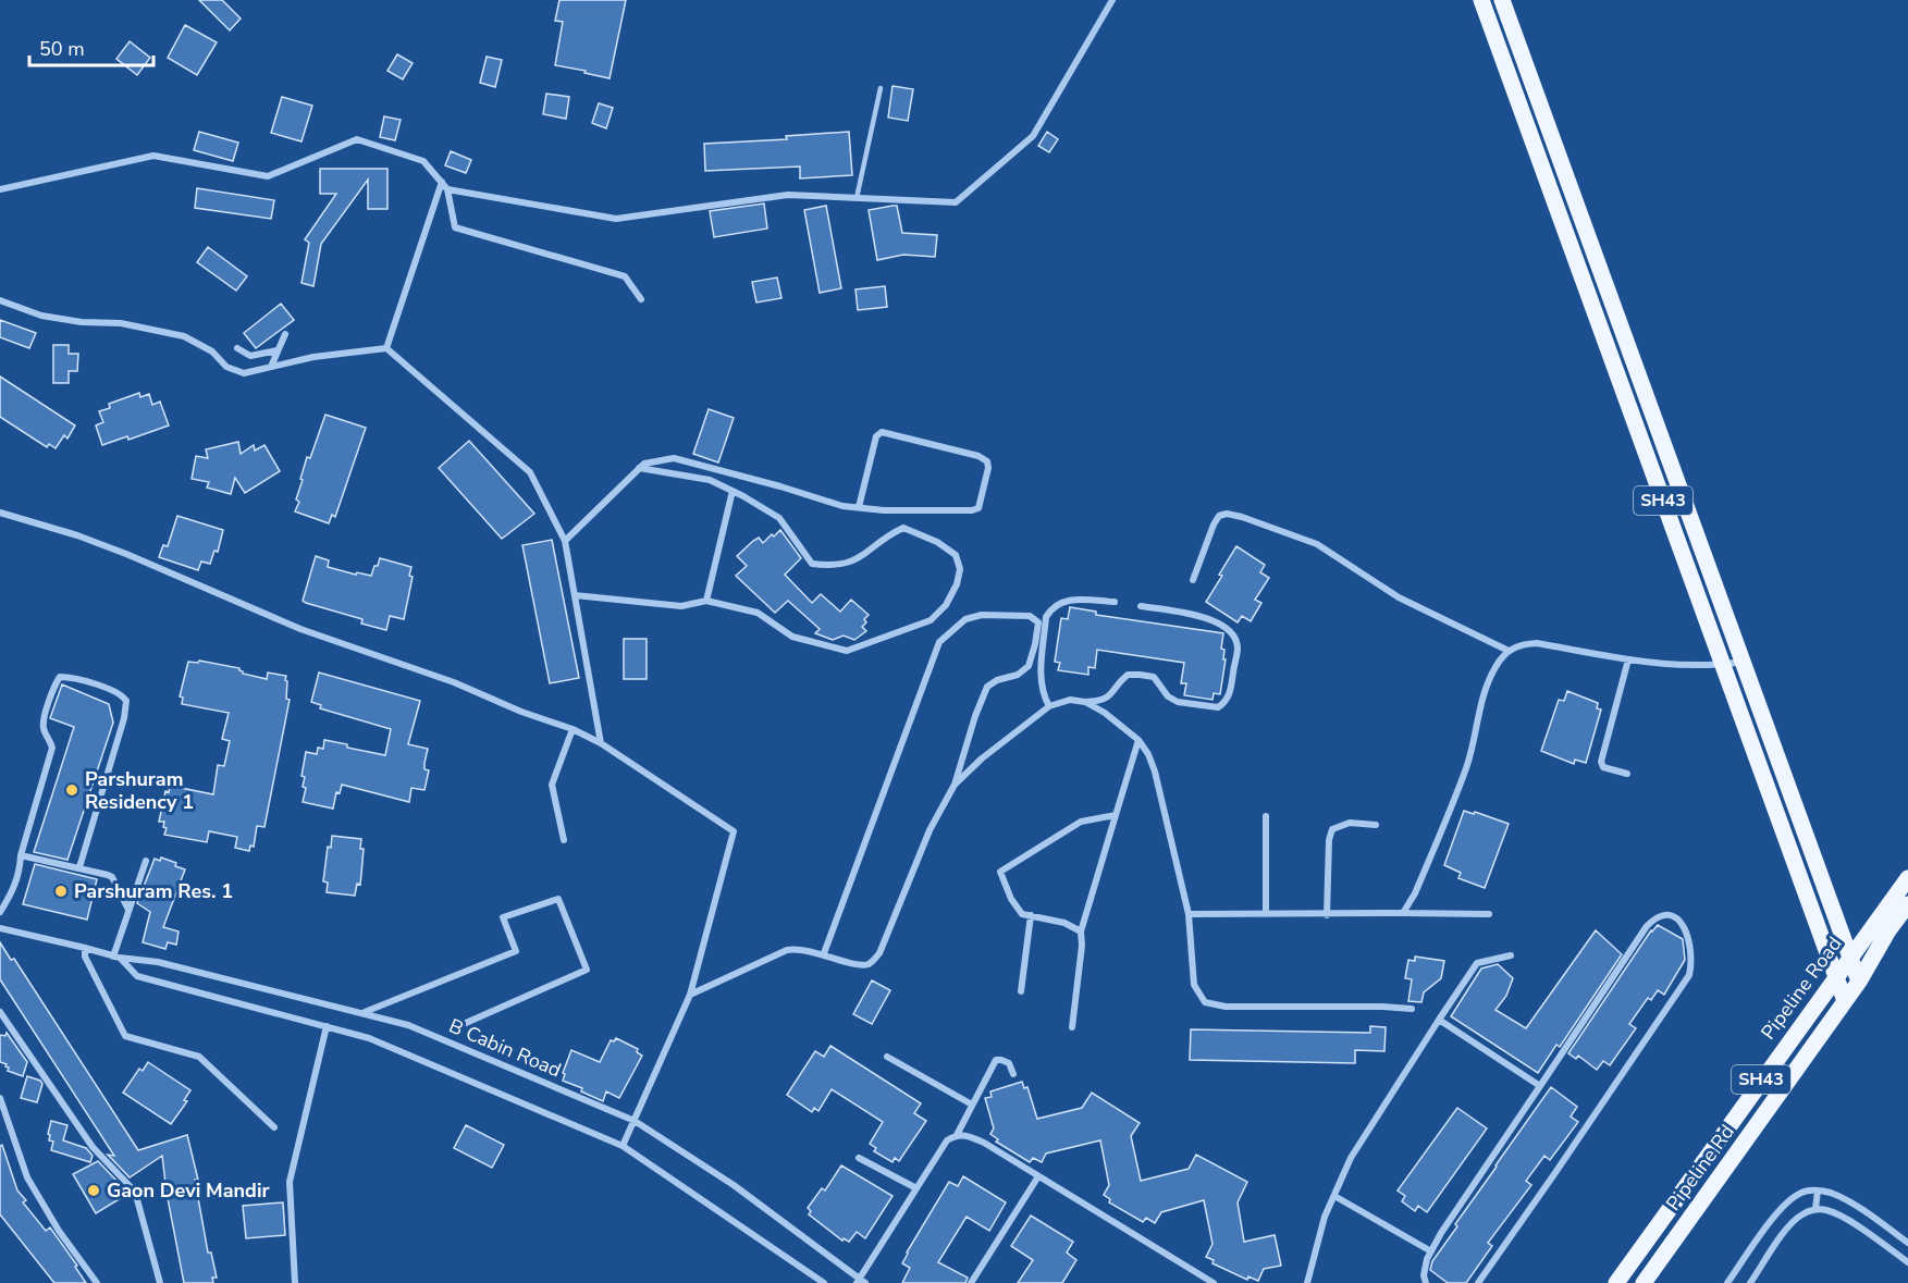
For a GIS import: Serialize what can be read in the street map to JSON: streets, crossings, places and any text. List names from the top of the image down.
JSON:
{
  "streets": {
    "main road": ["SH43", "Pipeline Road", "Pipeline Rd"],
    "street": ["B Cabin Road"]
  },
  "crossings": [
    ["SH43", "Pipeline Road"],
    ["SH43", "Pipeline Rd"]
  ],
  "places": ["Parshuram Residency 1", "Parshuram Res. 1", "Gaon Devi Mandir"],
  "scale_bar": "50 m"
}
